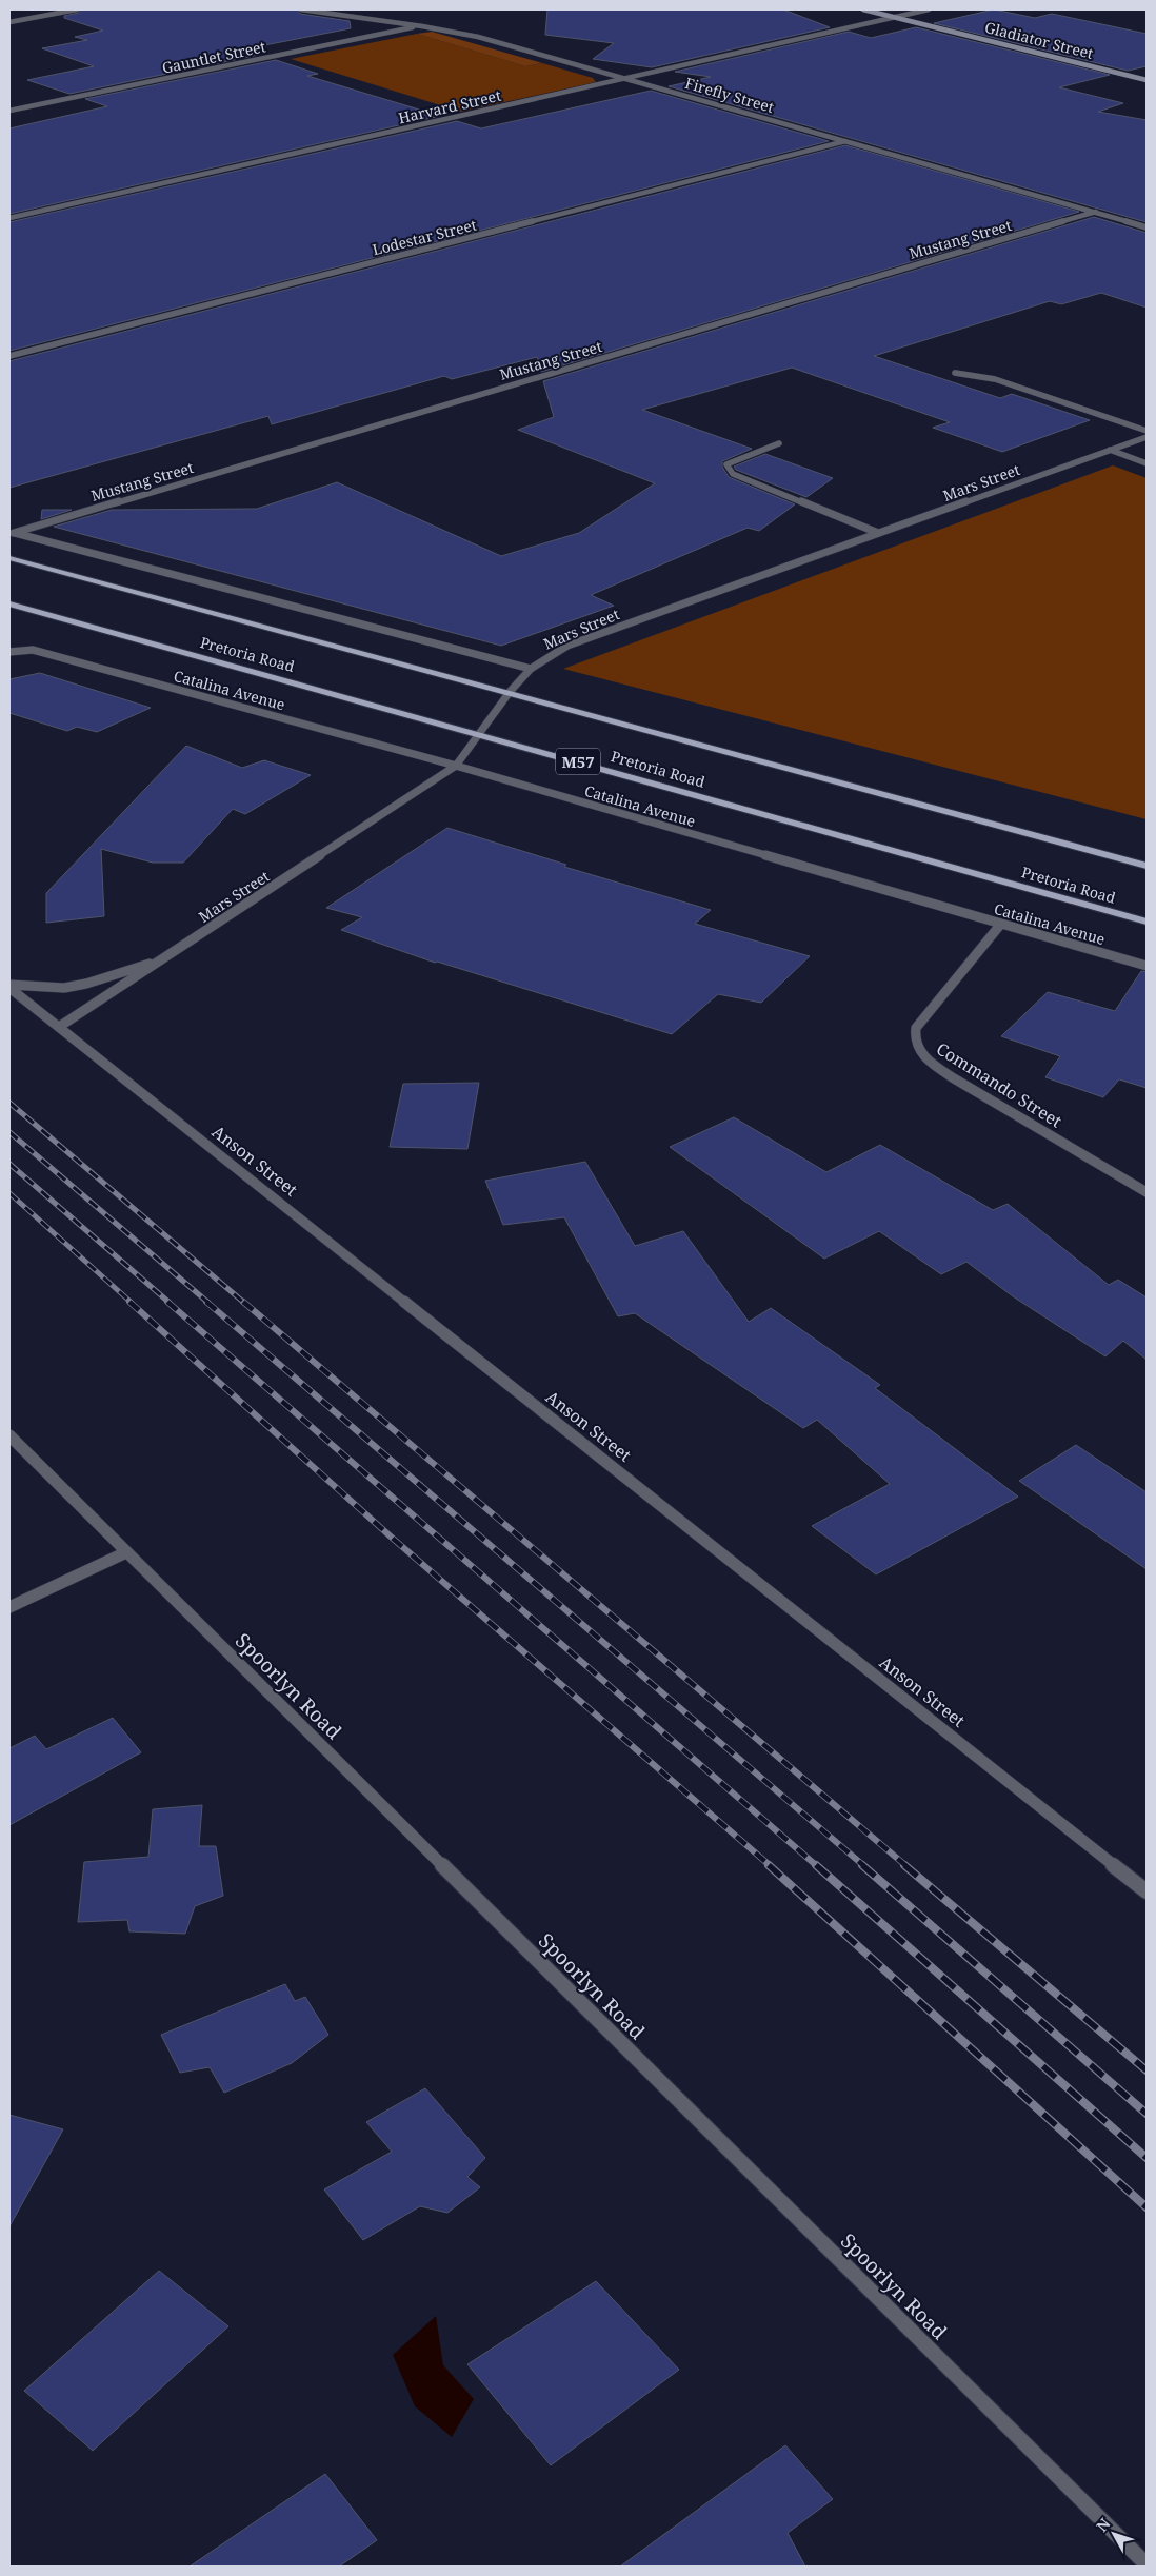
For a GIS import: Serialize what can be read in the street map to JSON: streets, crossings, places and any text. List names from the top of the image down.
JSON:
{
  "streets": {
    "main road": ["Pretoria Road", "M57"],
    "street": [
      "Gladiator Street",
      "Gauntlet Street",
      "Firefly Street",
      "Harvard Street",
      "Lodestar Street",
      "Mustang Street",
      "Mars Street",
      "Catalina Avenue",
      "Commando Street",
      "Anson Street",
      "Spoorlyn Road"
    ]
  },
  "crossings": [
    ["Gladiator Street", "Harvard Street"],
    ["Gauntlet Street", "Firefly Street"],
    ["Firefly Street", "Harvard Street"],
    ["Firefly Street", "Lodestar Street"],
    ["Firefly Street", "Mustang Street"],
    ["Mars Street", "Pretoria Road"],
    ["Mars Street", "Catalina Avenue"],
    ["Mars Street", "Anson Street"],
    ["Catalina Avenue", "Commando Street"]
  ],
  "north": "top left"
}
